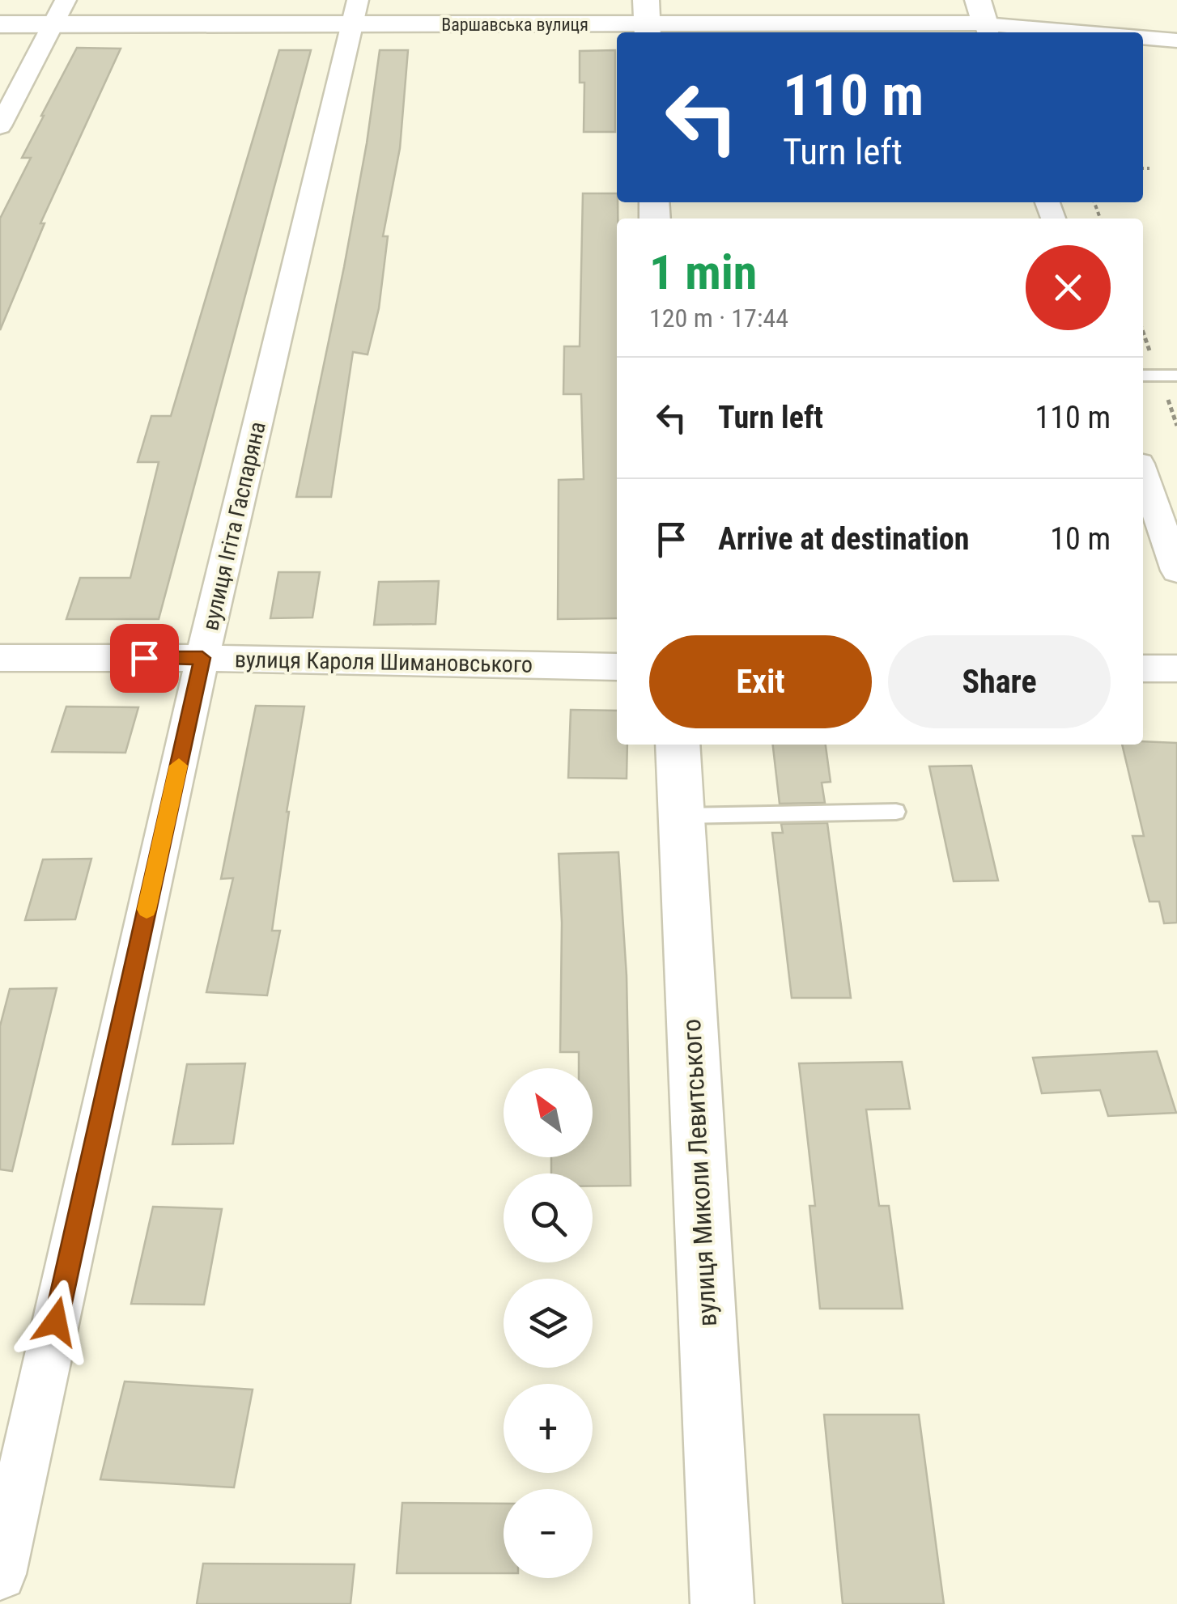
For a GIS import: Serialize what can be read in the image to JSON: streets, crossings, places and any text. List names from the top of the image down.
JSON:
{
  "streets": {
    "street": [
      "Варшавська вулиця",
      "вулиця Ігіта Гаспаряна",
      "вулиця Кароля Шимановського",
      "вулиця Миколи Левитського"
    ]
  },
  "crossings": [
    ["Варшавська вулиця", "вулиця Ігіта Гаспаряна"],
    ["вулиця Ігіта Гаспаряна", "вулиця Кароля Шимановського"]
  ],
  "north": "top left",
  "page": {
    "turn": ["110 m", "Turn left"],
    "heading": ["1 min", "120 m · 17:44"],
    "list": [
      {
        "name": "Turn left",
        "value": "110 m"
      },
      {
        "name": "Arrive at destination",
        "value": "10 m"
      }
    ],
    "buttons": ["Exit", "Share"],
    "map_buttons": ["+", "−"]
  }
}
